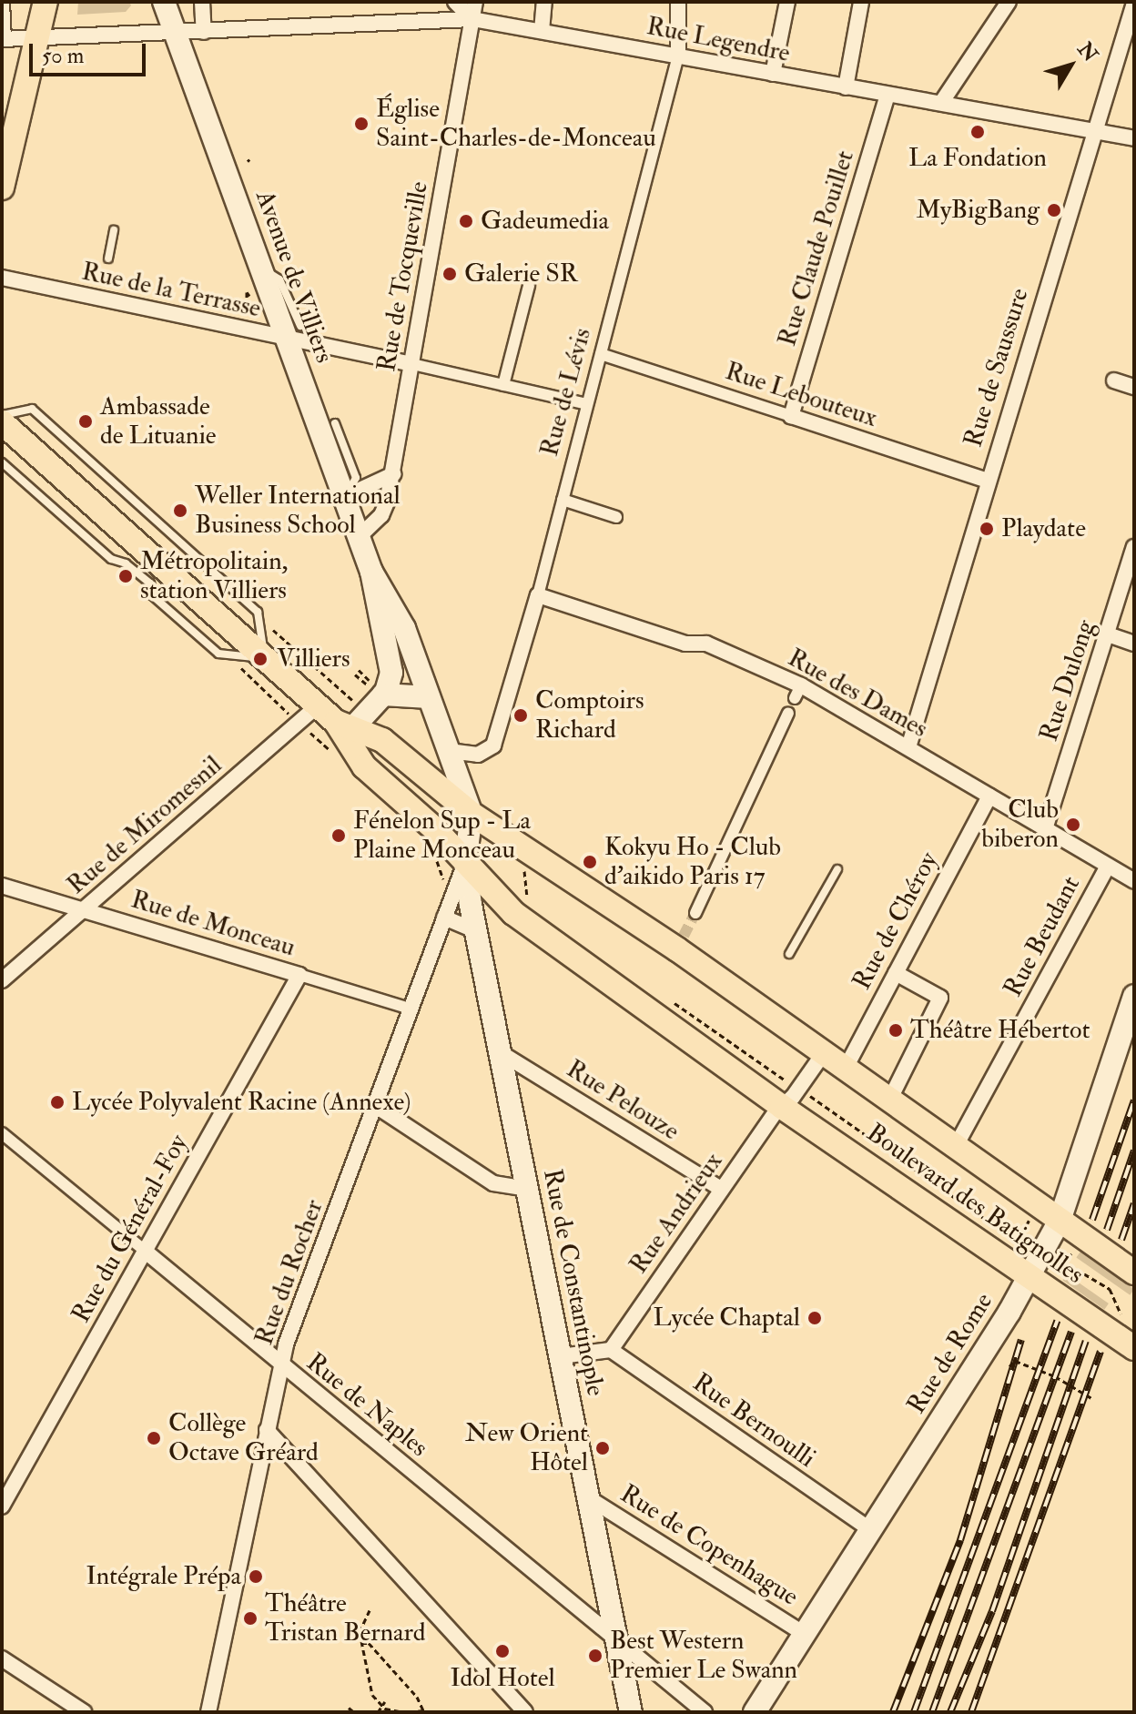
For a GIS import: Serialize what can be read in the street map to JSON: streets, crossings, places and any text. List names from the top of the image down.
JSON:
{
  "streets": {
    "main road": [
      "Avenue de Villiers",
      "Boulevard des Batignolles",
      "Rue de Constantinople",
      "Rue de Rome"
    ],
    "street": [
      "Rue Legendre",
      "Rue Claude Pouillet",
      "Rue de Tocqueville",
      "Rue de la Terrasse",
      "Rue de Saussure",
      "Rue de Lévis",
      "Rue Lebouteux",
      "Rue Dulong",
      "Rue des Dames",
      "Rue de Miromesnil",
      "Rue de Chéroy",
      "Rue de Monceau",
      "Rue Beudant",
      "Rue Pelouze",
      "Rue Andrieux",
      "Rue du Général-Foy",
      "Rue du Rocher",
      "Rue de Naples",
      "Rue Bernoulli",
      "Rue de Copenhague"
    ]
  },
  "crossings": [
    ["Rue Legendre", "Rue Claude Pouillet"],
    ["Rue Legendre", "Avenue de Villiers"],
    ["Rue Legendre", "Rue de Tocqueville"],
    ["Rue Legendre", "Rue de Saussure"],
    ["Rue Legendre", "Rue de Lévis"],
    ["Rue Claude Pouillet", "Rue Lebouteux"],
    ["Avenue de Villiers", "Rue de Tocqueville"],
    ["Avenue de Villiers", "Rue de la Terrasse"],
    ["Avenue de Villiers", "Rue de Lévis"],
    ["Avenue de Villiers", "Boulevard des Batignolles"],
    ["Avenue de Villiers", "Rue de Constantinople"],
    ["Rue de Tocqueville", "Rue de la Terrasse"],
    ["Rue de la Terrasse", "Rue de Lévis"],
    ["Rue de Saussure", "Rue Lebouteux"],
    ["Rue de Saussure", "Rue des Dames"],
    ["Rue de Lévis", "Rue Lebouteux"],
    ["Rue de Lévis", "Rue des Dames"],
    ["Rue Dulong", "Rue des Dames"],
    ["Rue des Dames", "Rue de Chéroy"],
    ["Rue des Dames", "Rue Beudant"],
    ["Rue de Miromesnil", "Rue de Monceau"],
    ["Rue de Miromesnil", "Boulevard des Batignolles"],
    ["Rue de Chéroy", "Boulevard des Batignolles"],
    ["Rue de Monceau", "Rue du Général-Foy"],
    ["Rue de Monceau", "Rue du Rocher"],
    ["Rue Beudant", "Boulevard des Batignolles"],
    ["Rue Pelouze", "Rue Andrieux"],
    ["Rue Pelouze", "Rue de Constantinople"],
    ["Boulevard des Batignolles", "Rue Andrieux"],
    ["Boulevard des Batignolles", "Rue du Rocher"],
    ["Boulevard des Batignolles", "Rue de Constantinople"],
    ["Boulevard des Batignolles", "Rue de Rome"],
    ["Rue Andrieux", "Rue Bernoulli"],
    ["Rue du Général-Foy", "Rue de Naples"],
    ["Rue du Rocher", "Rue de Constantinople"],
    ["Rue du Rocher", "Rue de Naples"],
    ["Rue de Constantinople", "Rue de Naples"],
    ["Rue de Constantinople", "Rue de Copenhague"],
    ["Rue de Rome", "Rue Bernoulli"],
    ["Rue de Rome", "Rue de Copenhague"]
  ],
  "places": [
    "Église Saint-Charles-de-Monceau",
    "La Fondation",
    "MyBigBang",
    "Gadeumedia",
    "Galerie SR",
    "Ambassade de Lituanie",
    "Weller International Business School",
    "Playdate",
    "Métropolitain, station Villiers",
    "Villiers",
    "Comptoirs Richard",
    "Club biberon",
    "Fénelon Sup - La Plaine Monceau",
    "Kokyu Ho - Club d'aikido Paris 17",
    "Théâtre Hébertot",
    "Lycée Polyvalent Racine (Annexe)",
    "Lycée Chaptal",
    "Collège Octave Gréard",
    "New Orient Hôtel",
    "Intégrale Prépa",
    "Théâtre Tristan Bernard",
    "Idol Hotel",
    "Best Western Premier Le Swann"
  ],
  "scale_bar": "50 m",
  "north": "top right"
}
